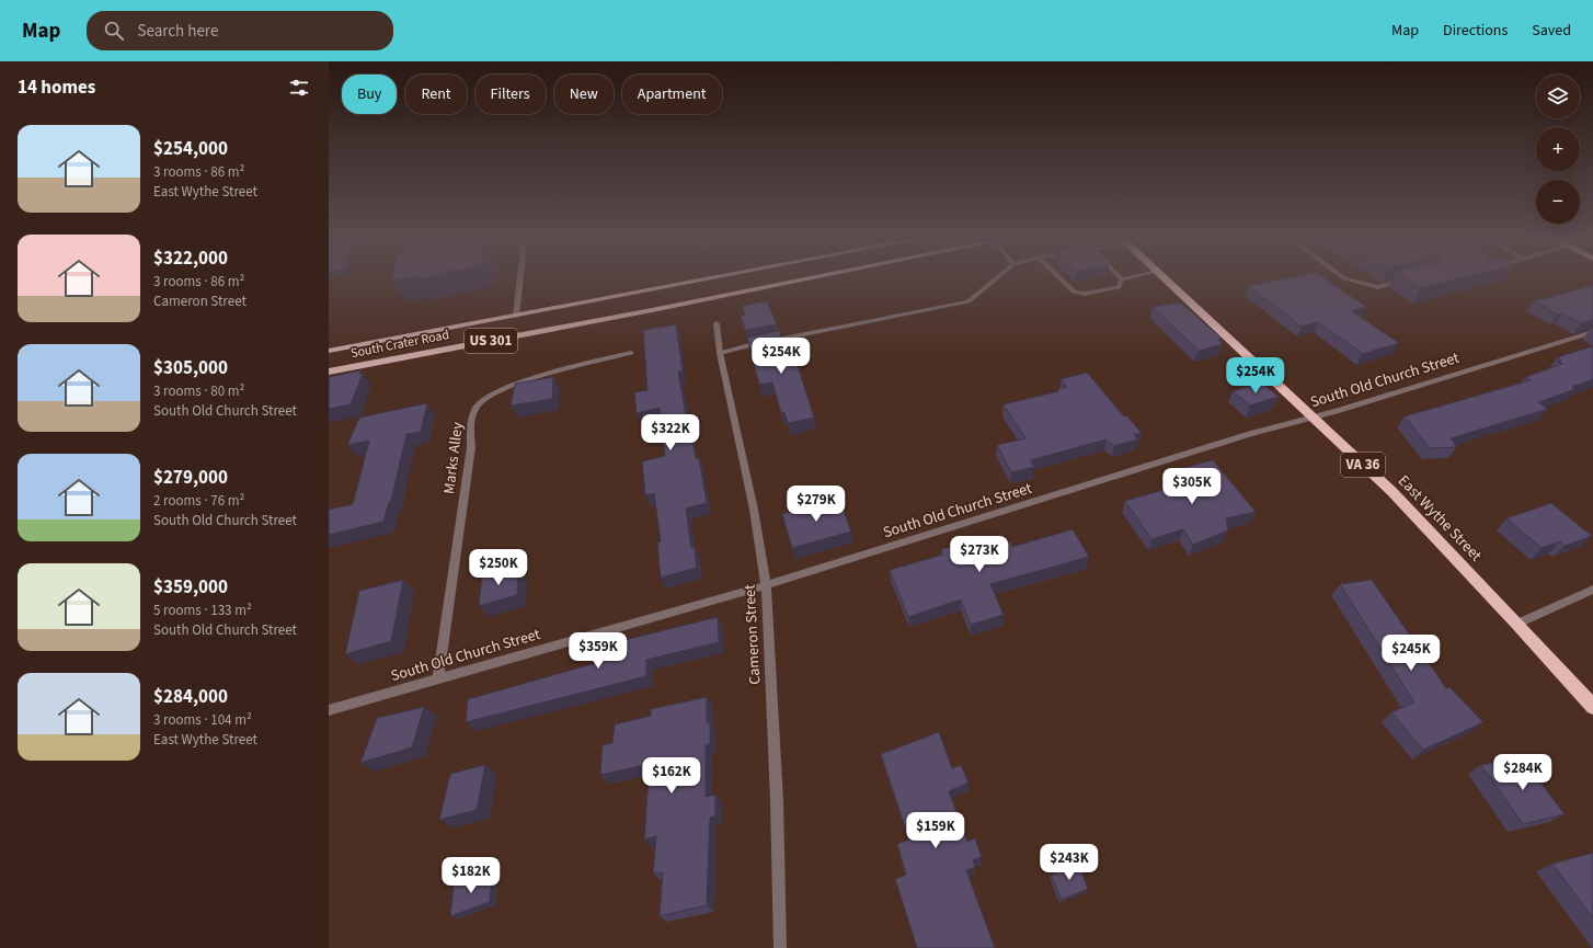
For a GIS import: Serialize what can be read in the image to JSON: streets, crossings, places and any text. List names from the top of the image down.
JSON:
{
  "streets": {
    "highway": ["VA 36", "East Wythe Street"],
    "main road": ["US 301", "South Crater Road"],
    "street": ["South Old Church Street", "Marks Alley", "Cameron Street"]
  },
  "crossings": [
    ["South Old Church Street", "Marks Alley"],
    ["South Old Church Street", "East Wythe Street"],
    ["South Old Church Street", "Cameron Street"]
  ],
  "page": {
    "header": "Map",
    "search": "Search here",
    "nav": ["Map", "Directions", "Saved"],
    "heading": "14 homes",
    "map_buttons": ["+", "−"],
    "chip": [
      "Buy",
      "Rent",
      "Filters",
      "New",
      "Apartment"
    ],
    "list": [
      {
        "name": "$254,000",
        "note": "3 rooms · 86 m² · East Wythe Street"
      },
      {
        "name": "$322,000",
        "note": "3 rooms · 86 m² · Cameron Street"
      },
      {
        "name": "$305,000",
        "note": "3 rooms · 80 m² · South Old Church Street"
      },
      {
        "name": "$279,000",
        "note": "2 rooms · 76 m² · South Old Church Street"
      },
      {
        "name": "$359,000",
        "note": "5 rooms · 133 m² · South Old Church Street"
      },
      {
        "name": "$284,000",
        "note": "3 rooms · 104 m² · East Wythe Street"
      }
    ],
    "price": [
      "$254K",
      "$254K",
      "$322K",
      "$305K",
      "$279K",
      "$273K",
      "$250K",
      "$359K",
      "$245K",
      "$284K",
      "$162K",
      "$159K",
      "$243K",
      "$182K"
    ]
  }
}
